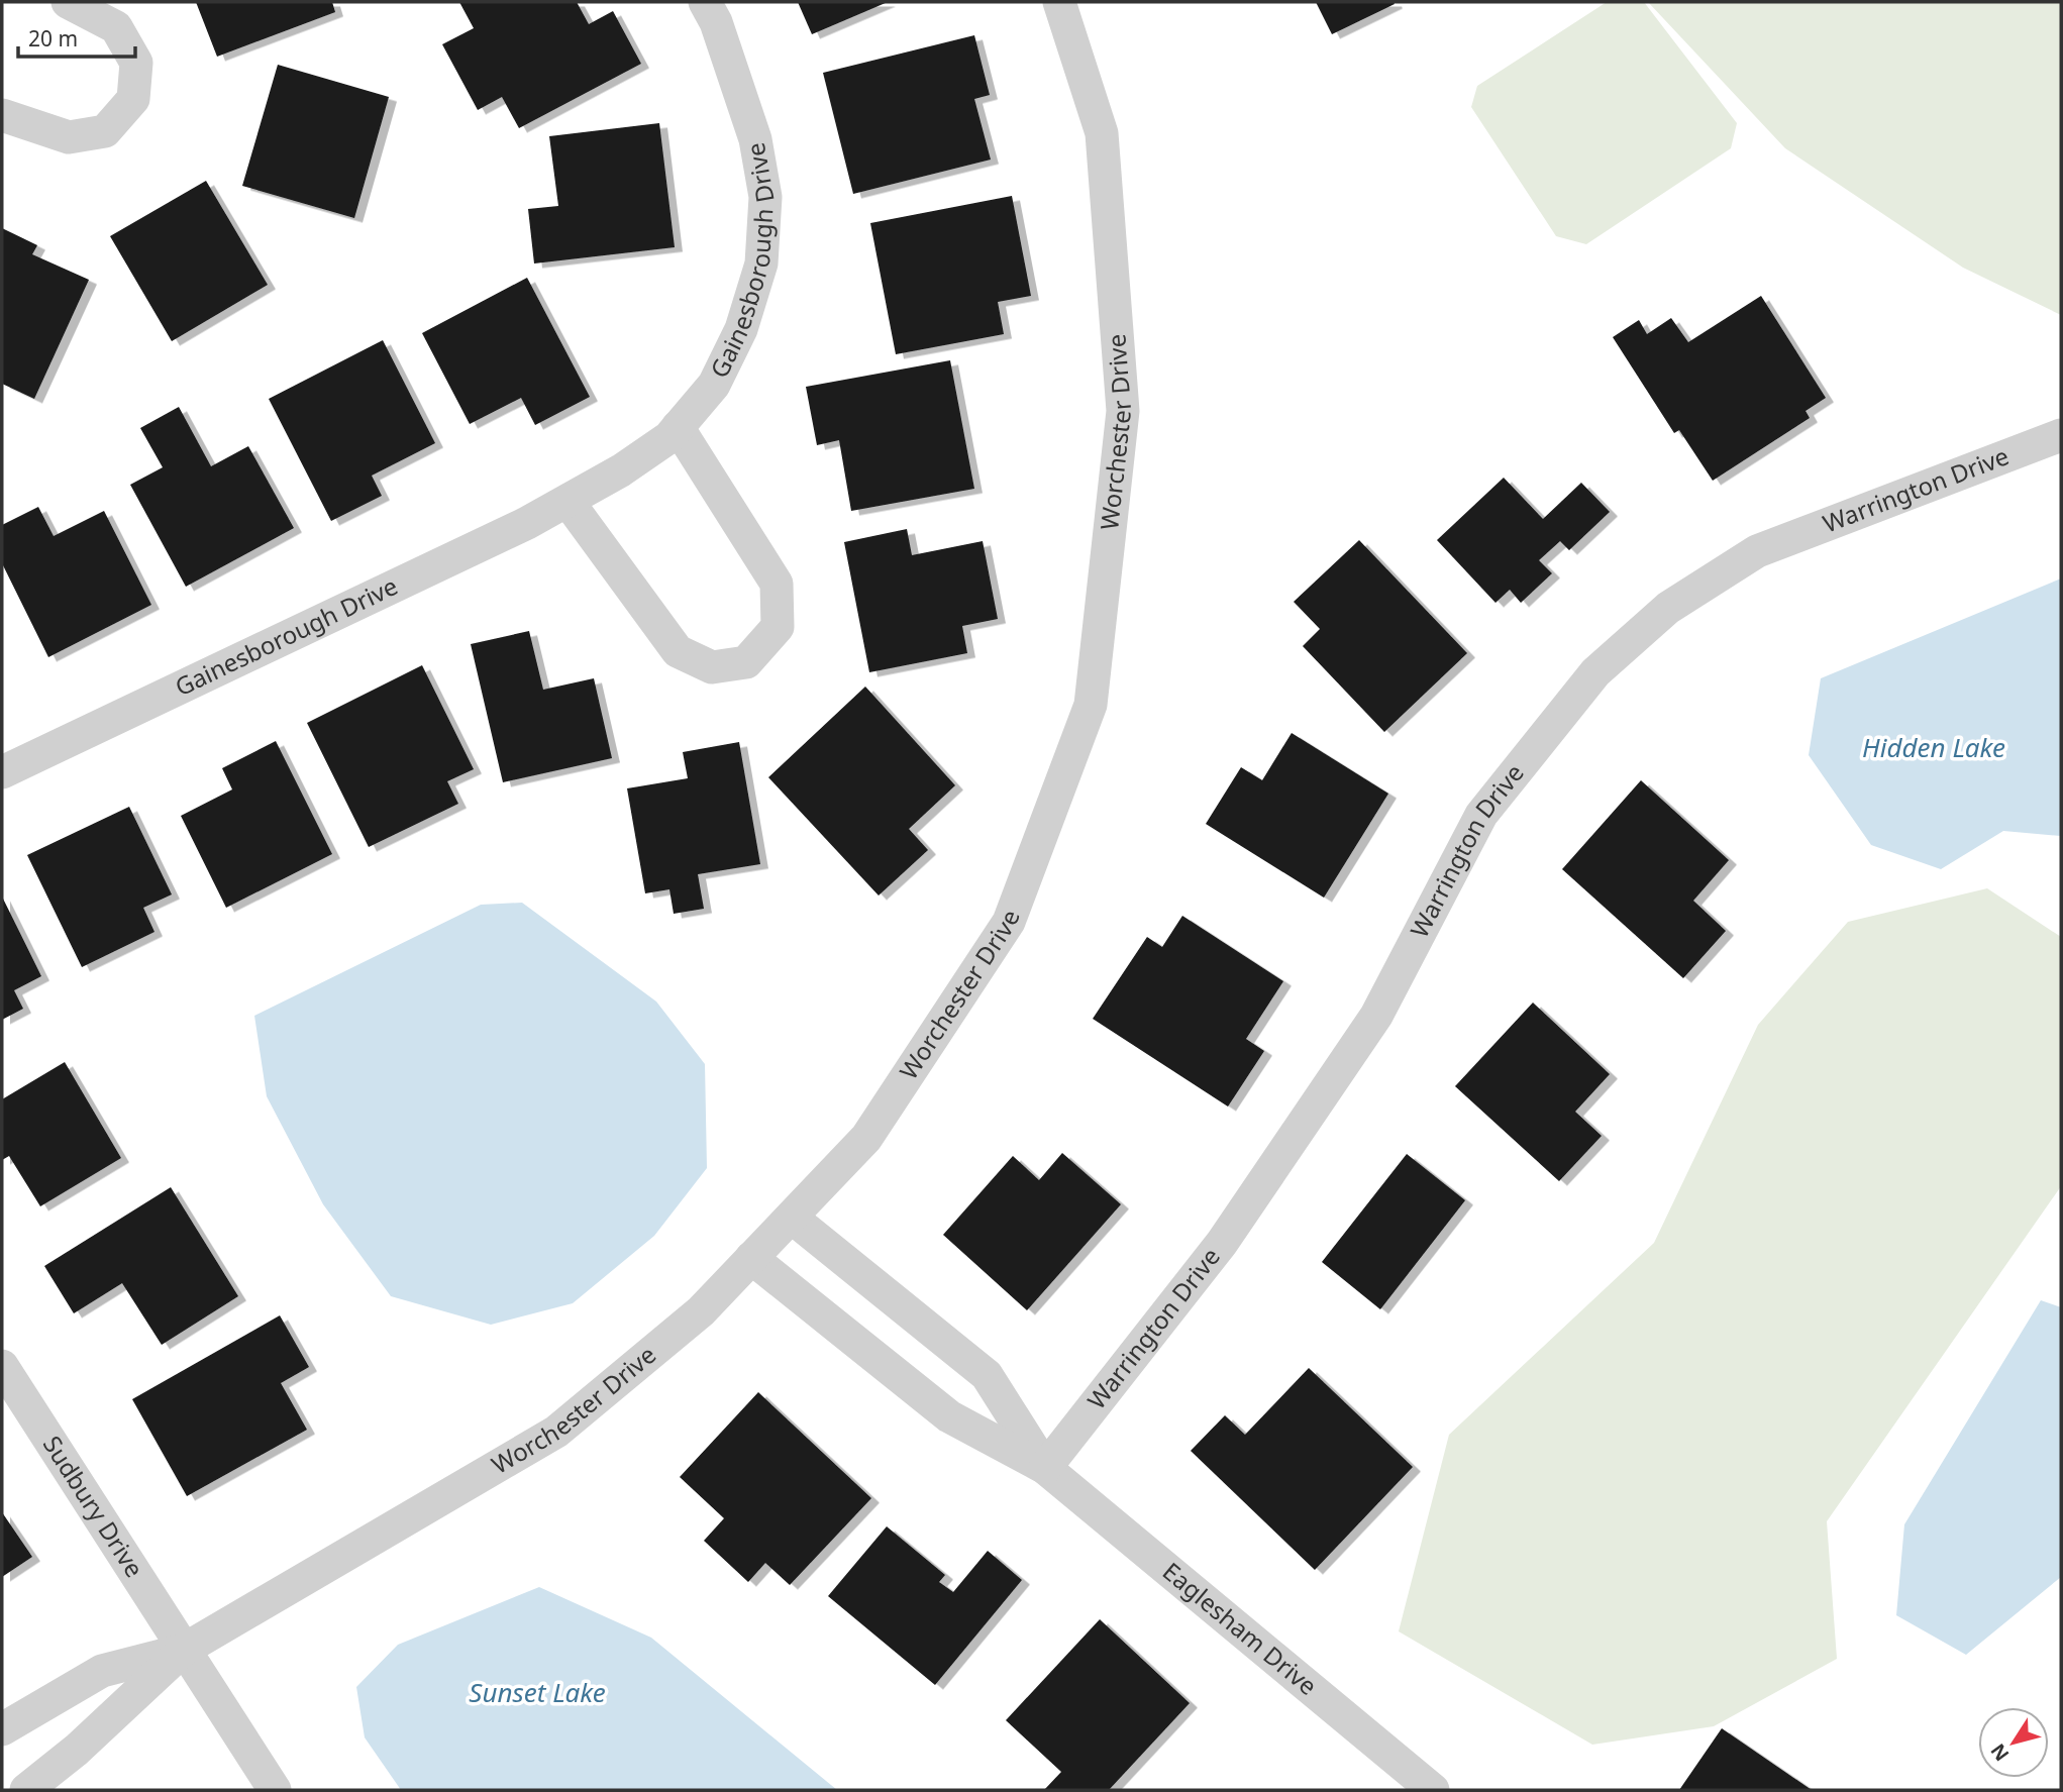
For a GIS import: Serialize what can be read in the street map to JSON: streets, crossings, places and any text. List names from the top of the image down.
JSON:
{
  "streets": {
    "street": [
      "Gainesborough Drive",
      "Worchester Drive",
      "Warrington Drive",
      "Sudbury Drive",
      "Eaglesham Drive"
    ]
  },
  "crossings": [
    ["Worchester Drive", "Sudbury Drive"],
    ["Worchester Drive", "Eaglesham Drive"],
    ["Warrington Drive", "Eaglesham Drive"]
  ],
  "water": ["Hidden Lake", "Sunset Lake"],
  "scale_bar": "20 m",
  "north": "bottom left"
}
